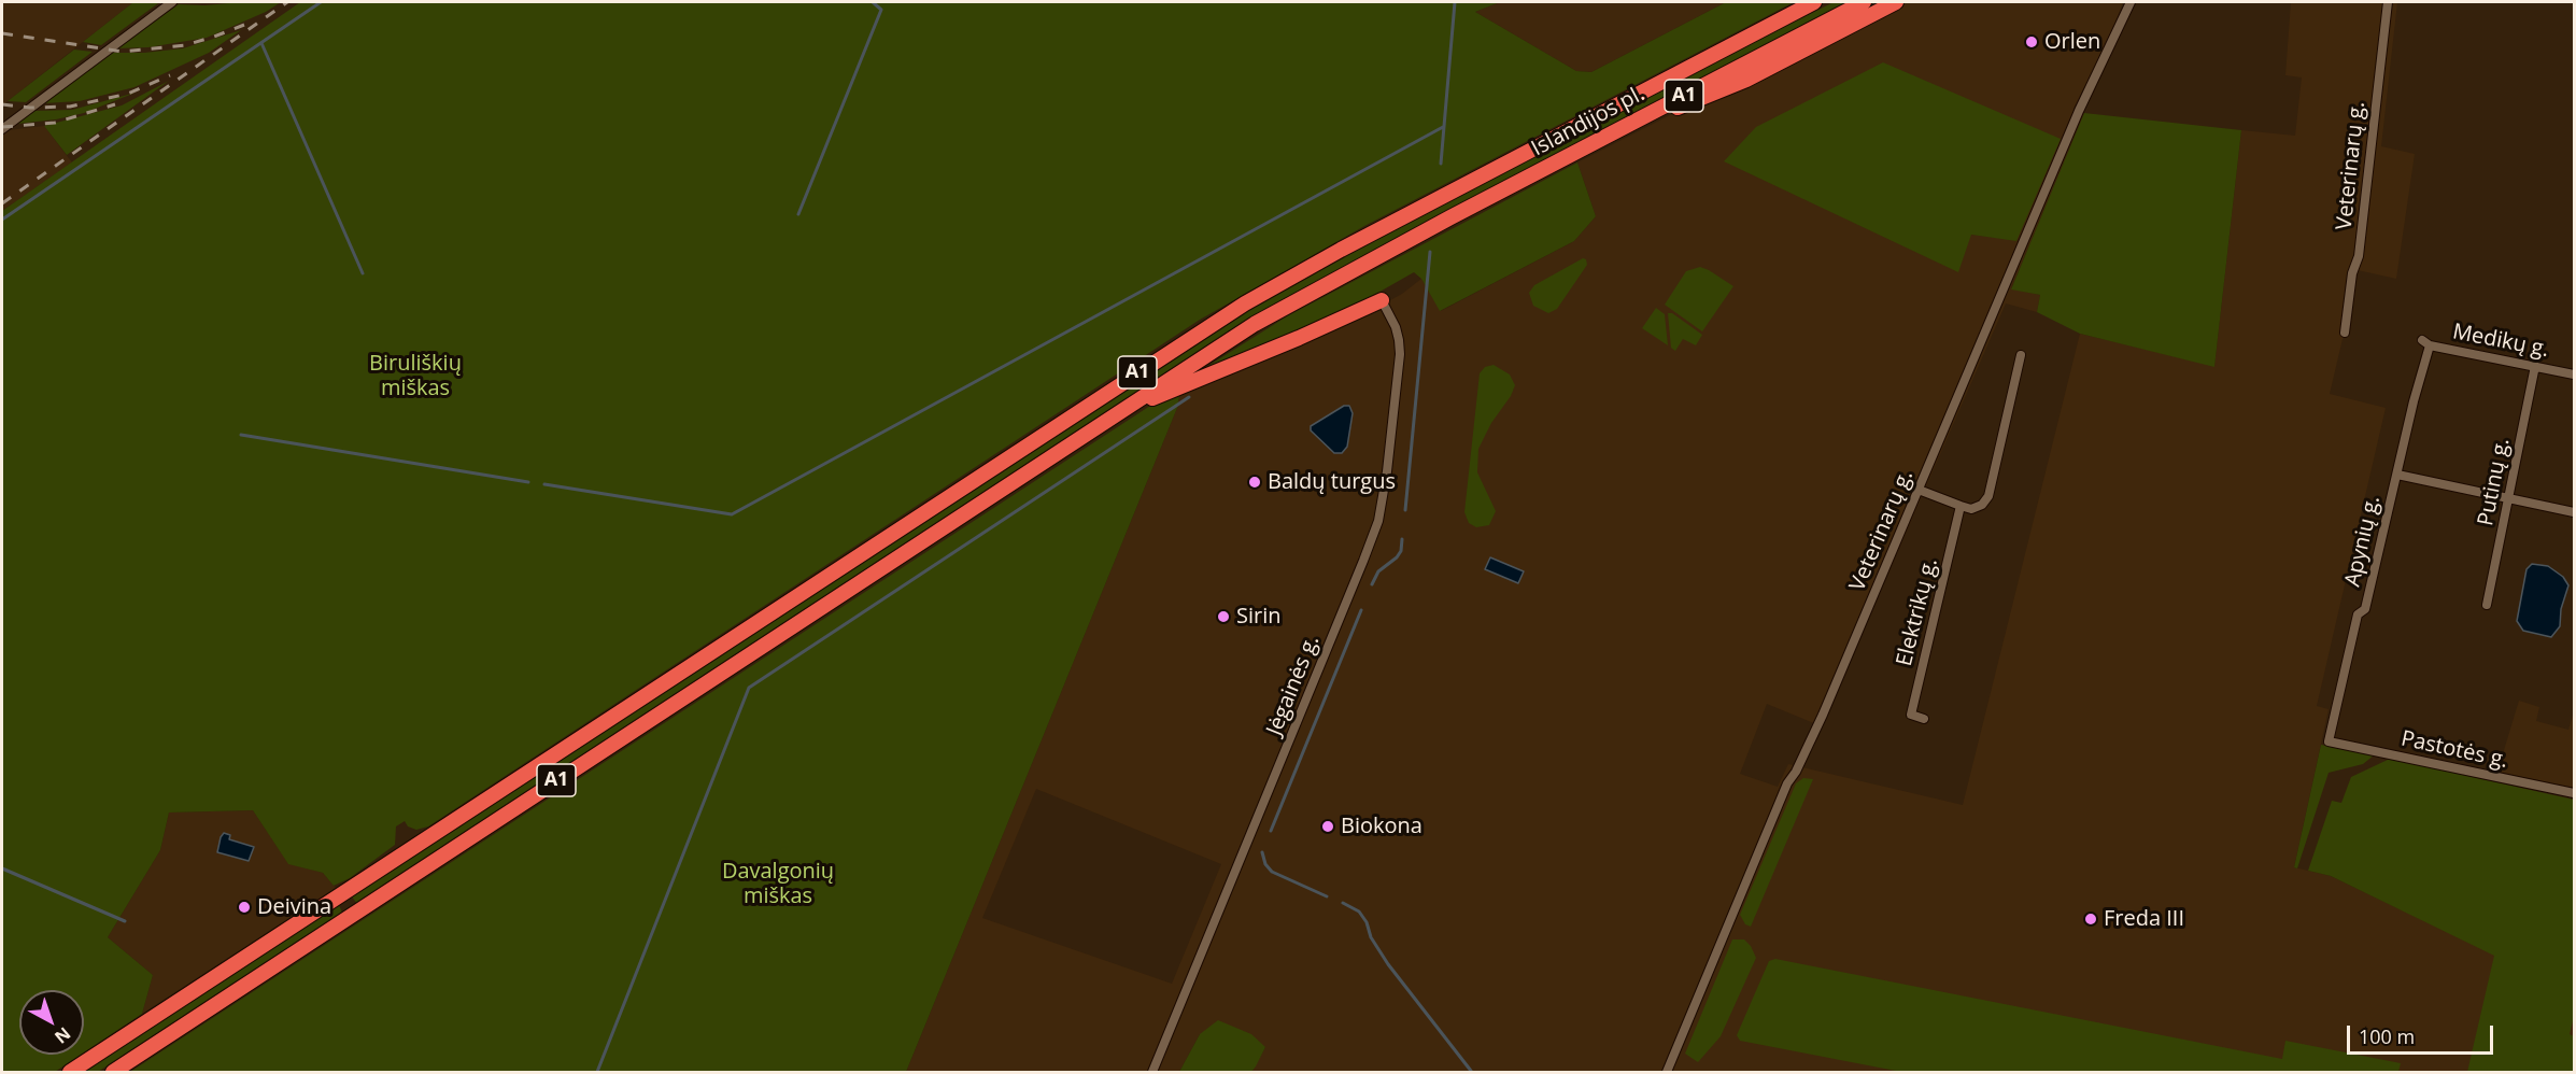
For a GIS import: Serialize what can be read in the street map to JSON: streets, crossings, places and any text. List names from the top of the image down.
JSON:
{
  "streets": {
    "highway": ["A1", "Islandijos pl."],
    "street": [
      "Veterinarų g.",
      "Medikų g.",
      "Putinų g.",
      "Apynių g.",
      "Elektrikų g.",
      "Jėgainės g.",
      "Pastotės g."
    ]
  },
  "crossings": [
    ["A1", "Islandijos pl."],
    ["Medikų g.", "Putinų g."],
    ["Medikų g.", "Apynių g."],
    ["Apynių g.", "Pastotės g."]
  ],
  "parks": ["Biruliškių miškas", "Davalgonių miškas"],
  "places": [
    "Orlen",
    "Baldų turgus",
    "Sirin",
    "Biokona",
    "Deivina",
    "Freda III"
  ],
  "scale_bar": "100 m",
  "north": "bottom right"
}
